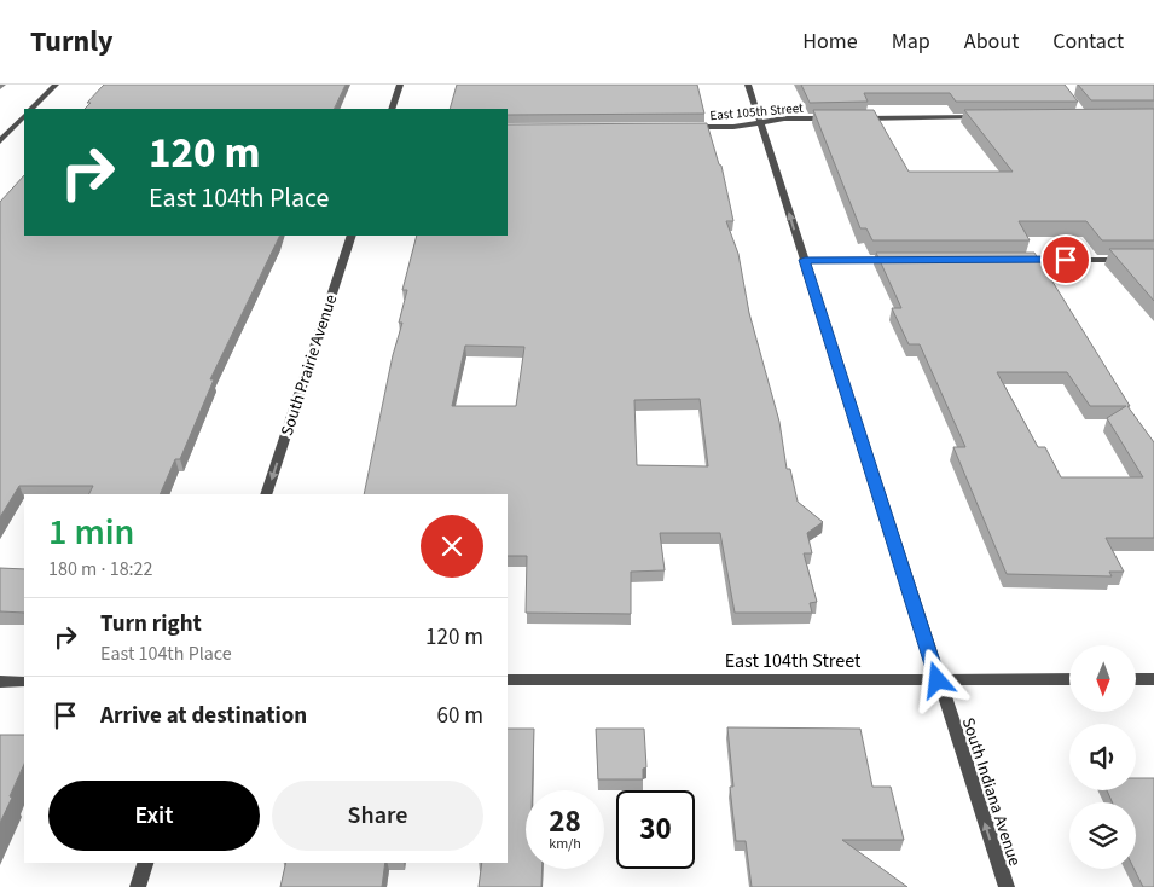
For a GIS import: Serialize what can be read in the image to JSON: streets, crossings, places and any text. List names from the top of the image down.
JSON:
{
  "streets": {
    "street": [
      "East 105th Street",
      "South Prairie Avenue",
      "East 104th Street",
      "South Indiana Avenue"
    ]
  },
  "crossings": [
    ["East 105th Street", "South Indiana Avenue"],
    ["East 104th Street", "South Indiana Avenue"]
  ],
  "one_way": ["South Prairie Avenue", "South Indiana Avenue"],
  "north": "bottom",
  "page": {
    "header": "Turnly",
    "nav": [
      "Home",
      "Map",
      "About",
      "Contact"
    ],
    "turn": ["120 m", "East 104th Place"],
    "heading": ["1 min", "180 m · 18:22"],
    "list": [
      {
        "name": "Turn right",
        "note": "East 104th Place",
        "value": "120 m"
      },
      {
        "name": "Arrive at destination",
        "value": "60 m"
      }
    ],
    "buttons": ["Exit", "Share"],
    "speed": "28 km/h",
    "limit": "30"
  }
}
